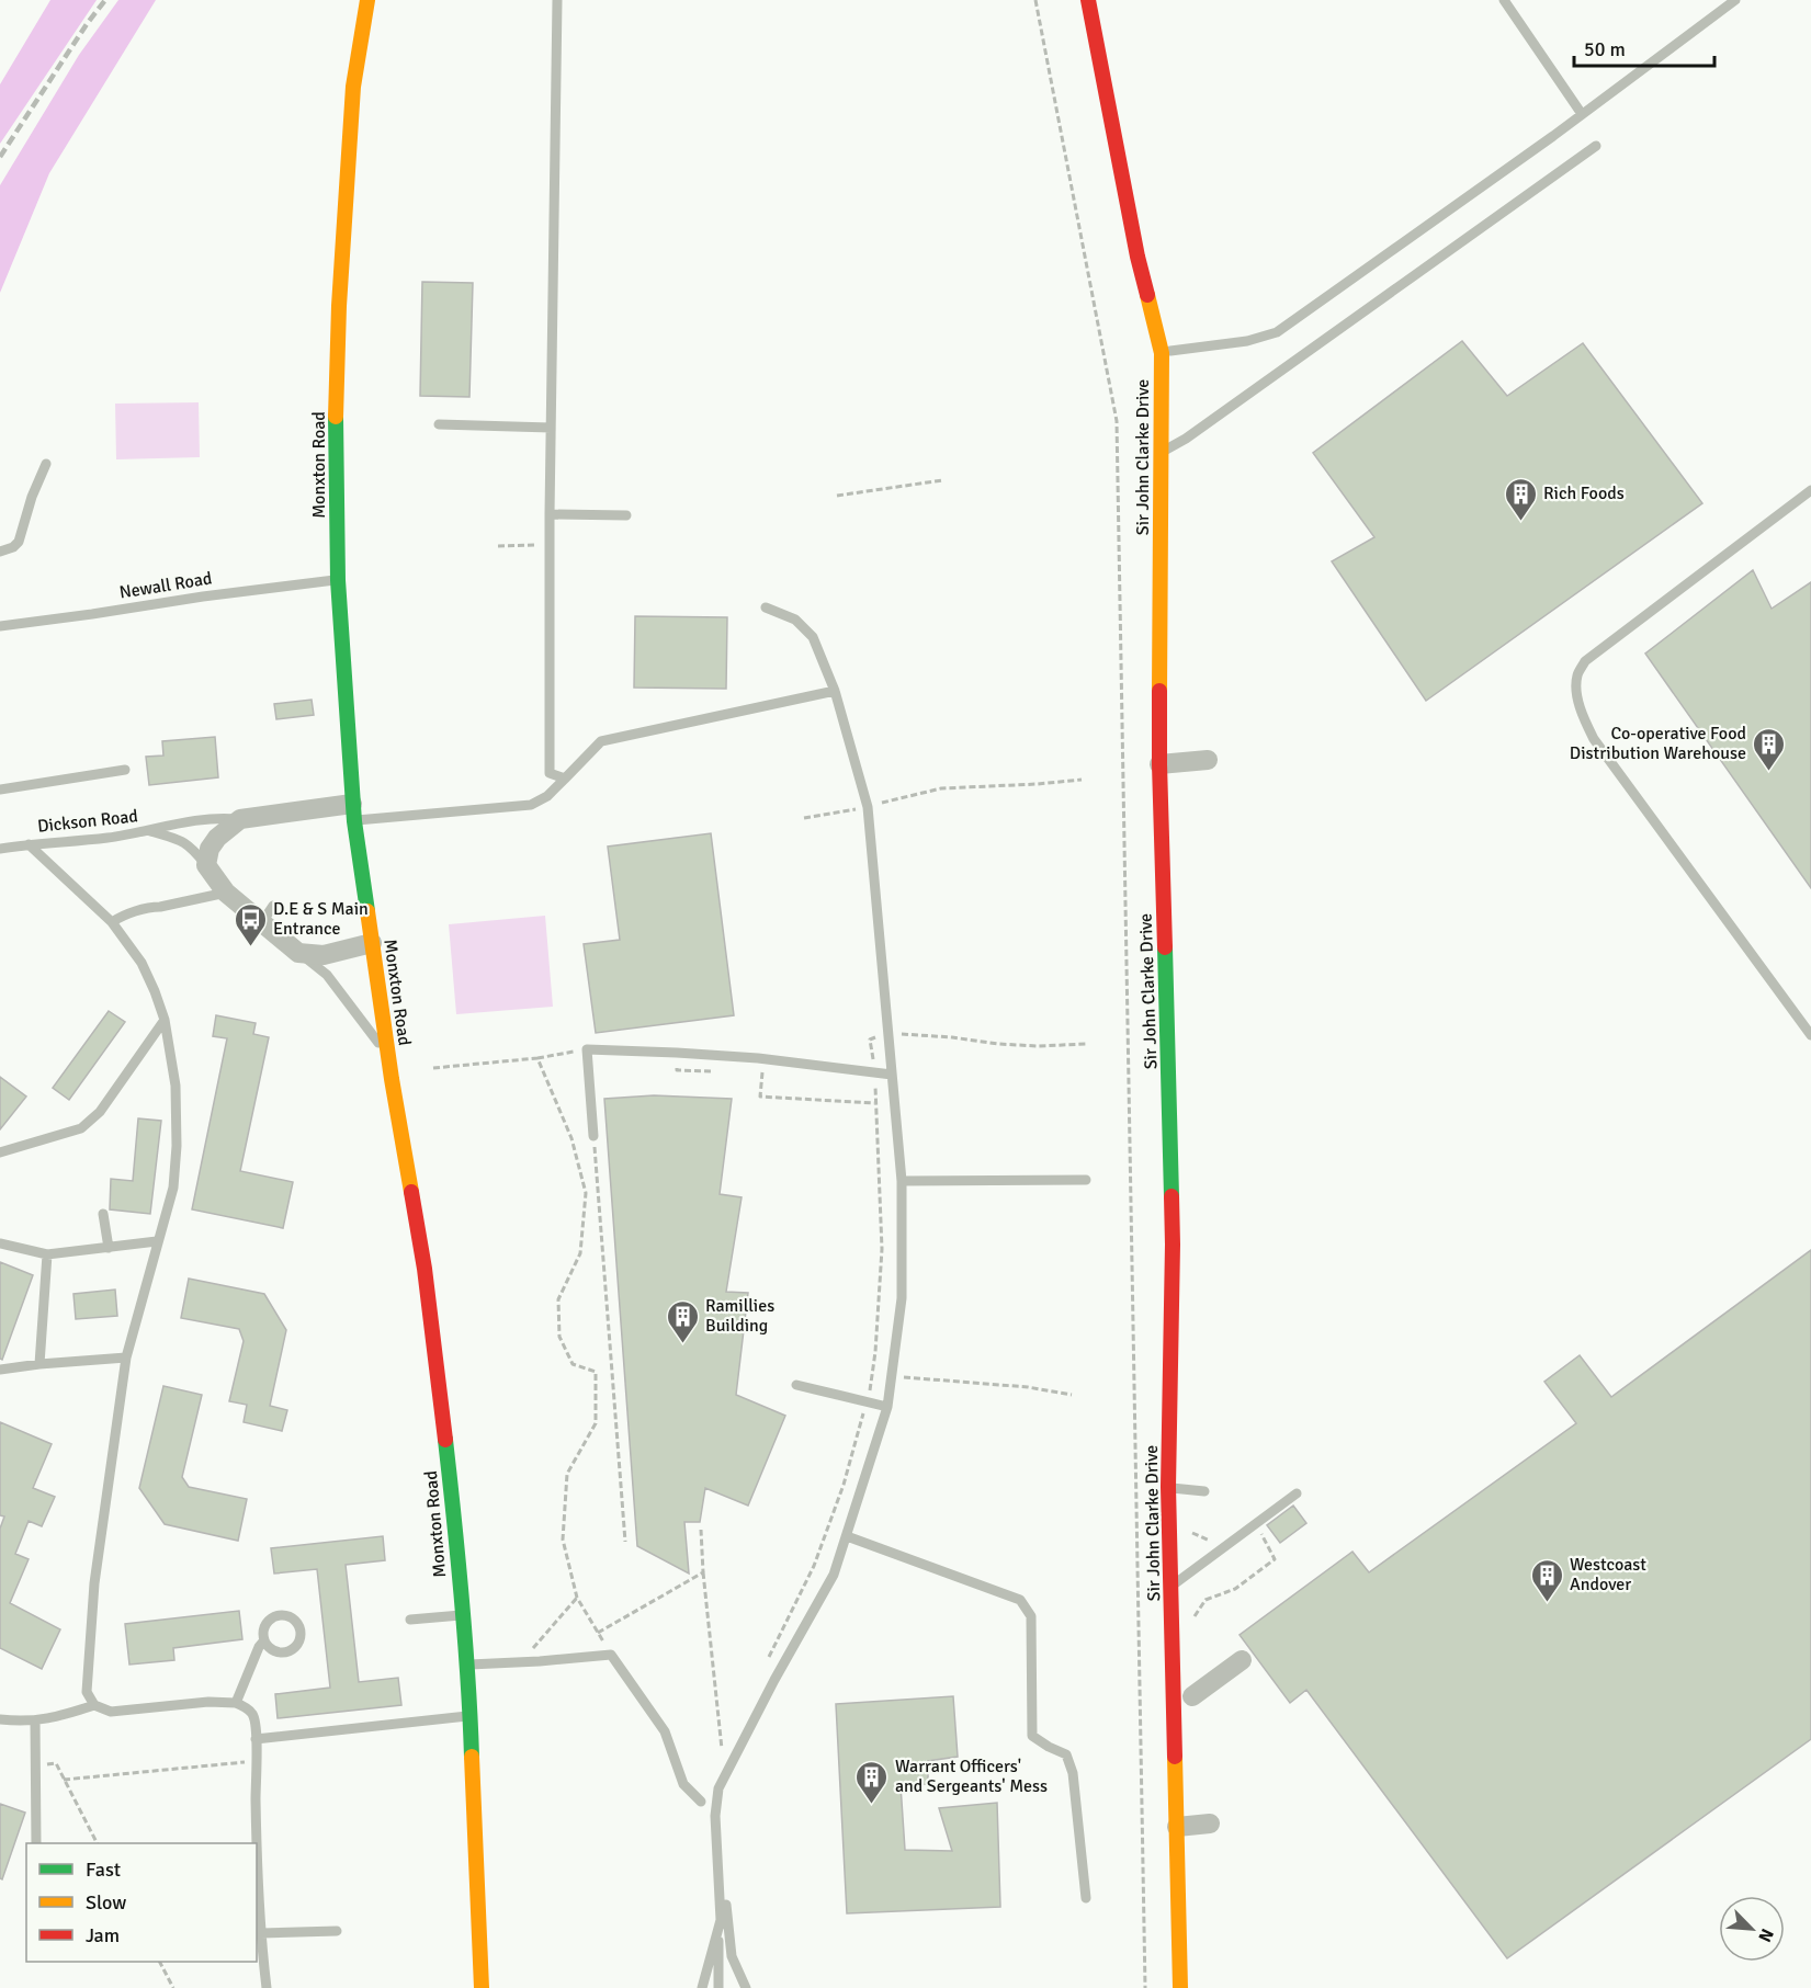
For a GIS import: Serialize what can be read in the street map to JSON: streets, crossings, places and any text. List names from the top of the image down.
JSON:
{
  "streets": {
    "street": ["Sir John Clarke Drive", "Monxton Road"],
    "lane": ["Newall Road", "Dickson Road"]
  },
  "crossings": [
    ["Monxton Road", "Newall Road"]
  ],
  "places": {
    "building": [
      "Rich Foods",
      "Co-operative Food Distribution Warehouse",
      "Ramillies Building",
      "Westcoast Andover",
      "Warrant Officers' and Sergeants' Mess"
    ],
    "bus stop": ["D.E & S Main Entrance"]
  },
  "legend": ["Fast", "Slow", "Jam"],
  "scale_bar": "50 m",
  "north": "bottom right"
}
